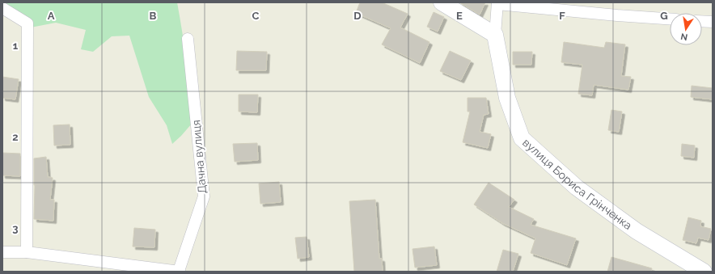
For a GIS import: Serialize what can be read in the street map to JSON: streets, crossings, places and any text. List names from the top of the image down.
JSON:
{
  "streets": {
    "street": ["Дачна вулиця", "вулиця Бориса Грінченка"]
  },
  "north": "bottom",
  "grid": {
    "columns": [
      "A",
      "B",
      "C",
      "D",
      "E",
      "F",
      "G"
    ],
    "rows": ["1", "2", "3"]
  }
}
